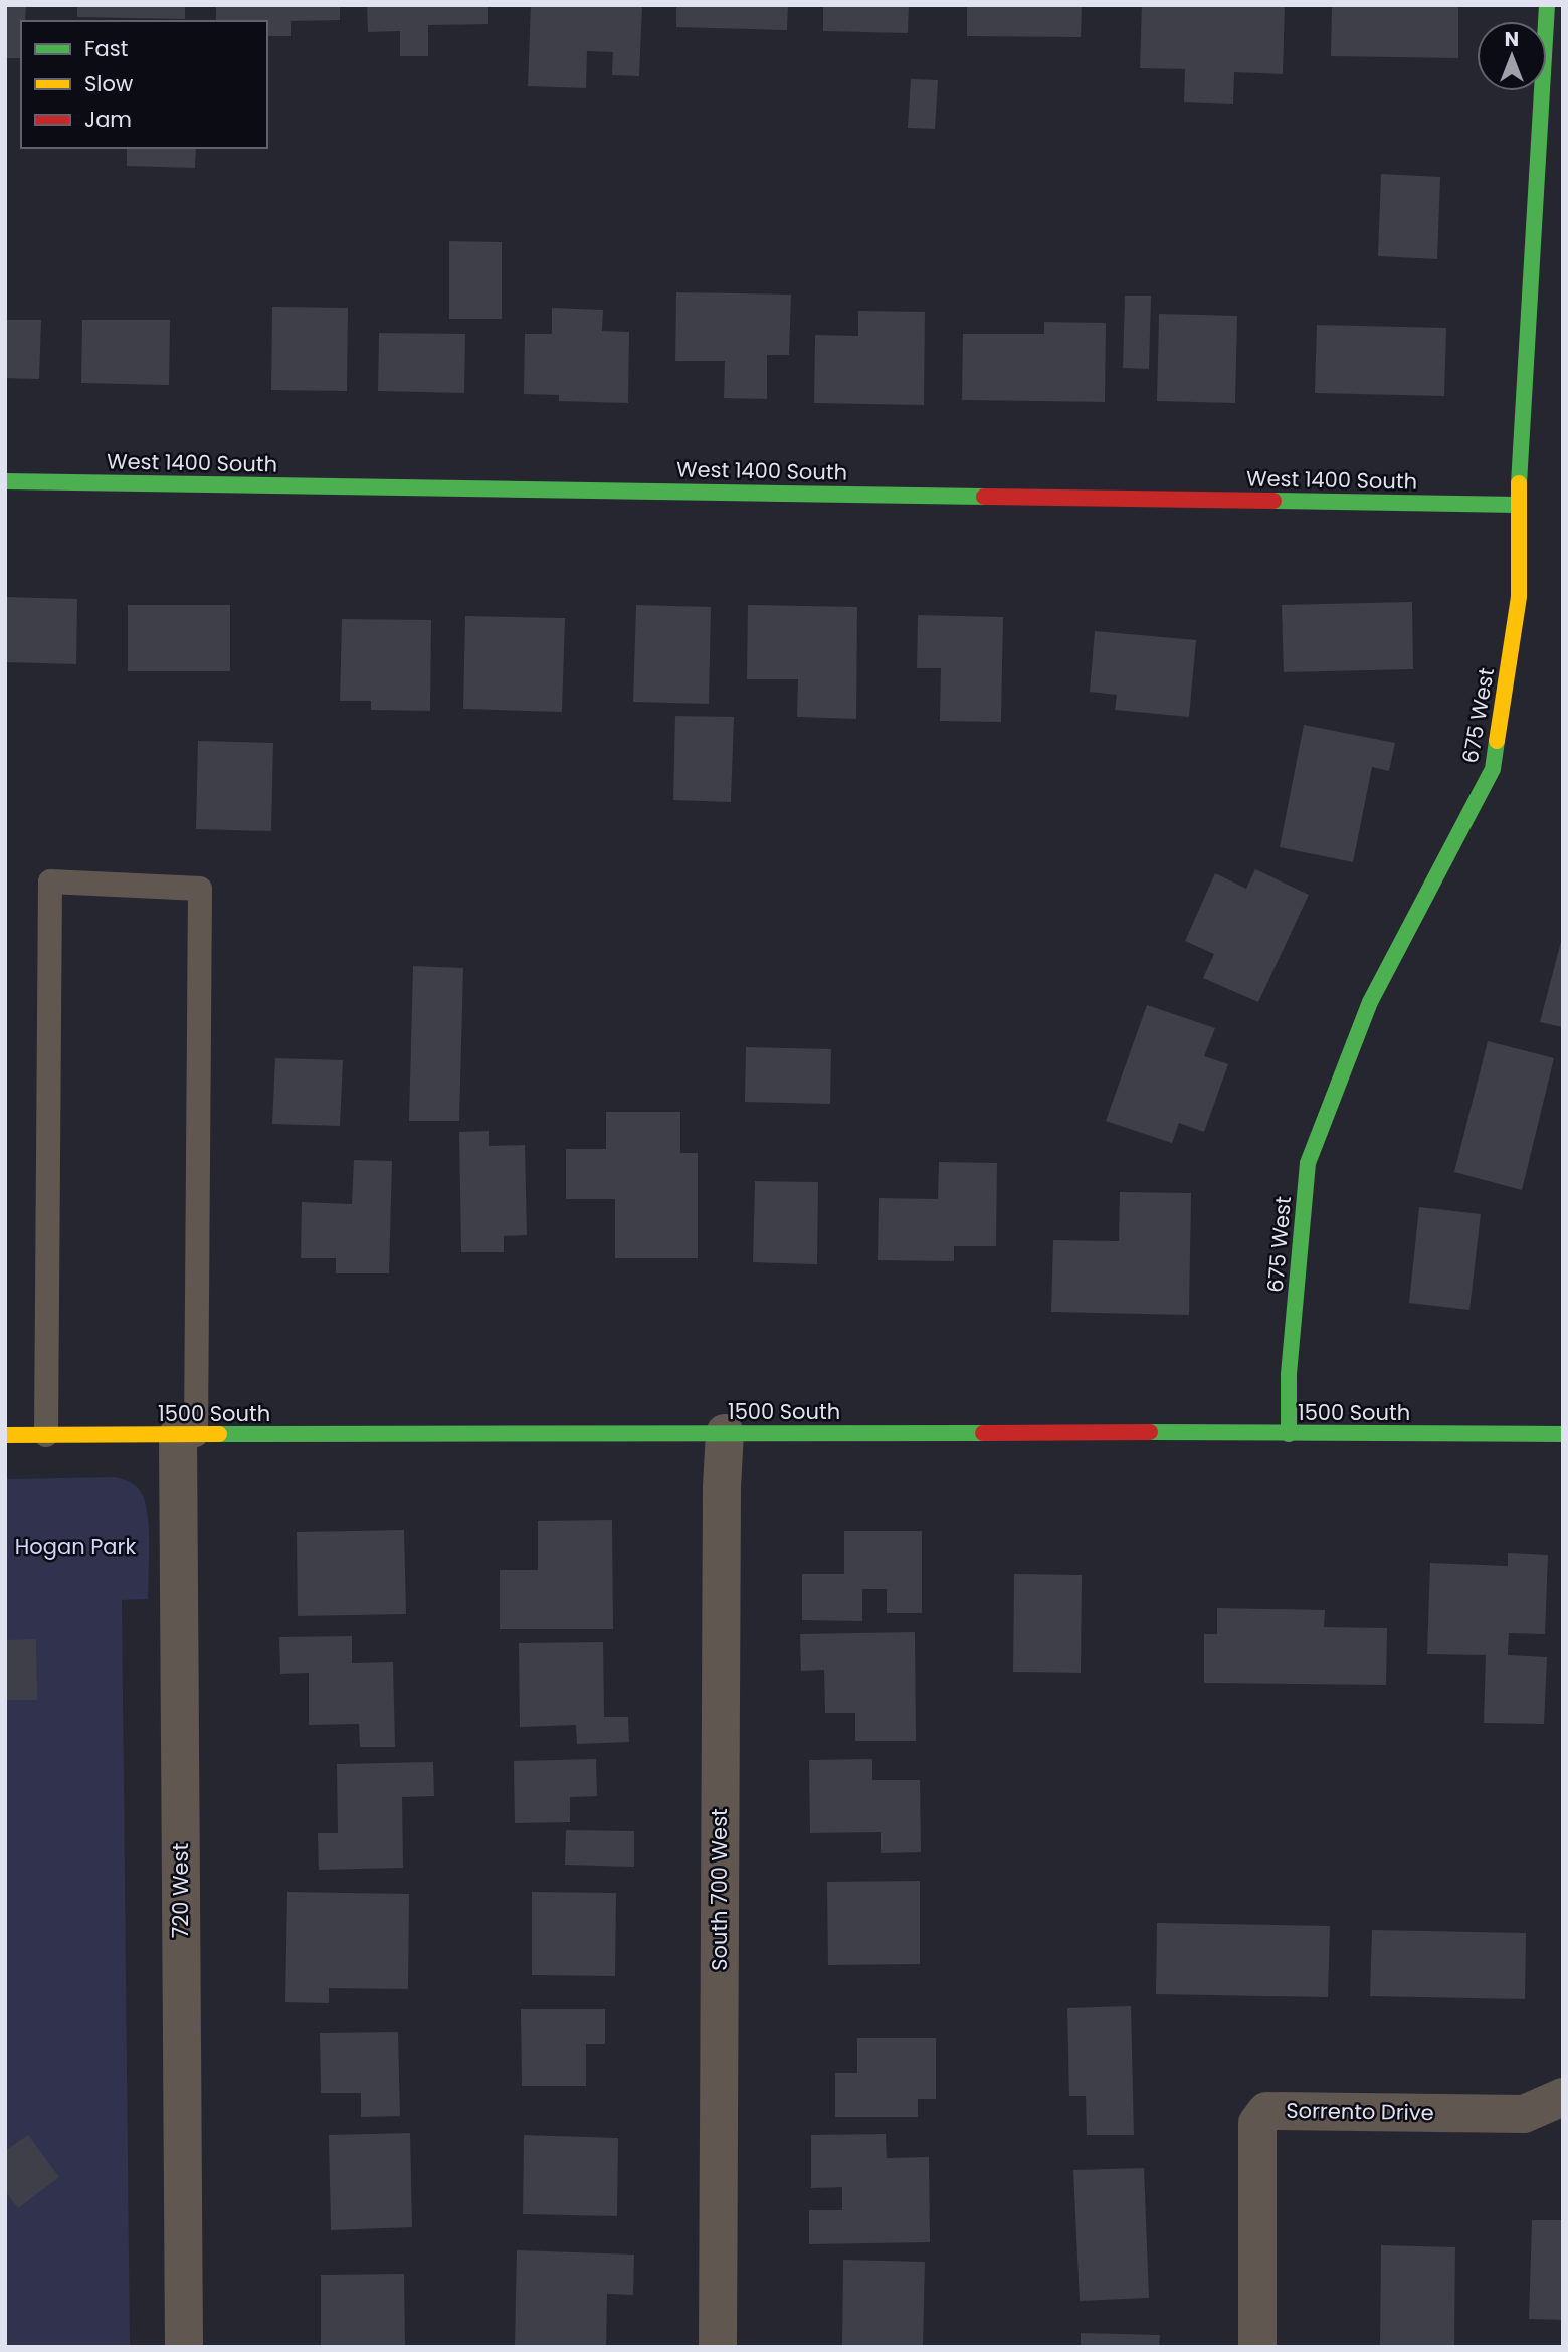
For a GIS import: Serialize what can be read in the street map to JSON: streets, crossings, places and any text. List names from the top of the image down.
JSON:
{
  "streets": {
    "street": [
      "West 1400 South",
      "675 West",
      "1500 South",
      "South 700 West",
      "720 West",
      "Sorrento Drive"
    ]
  },
  "crossings": [
    ["West 1400 South", "675 West"],
    ["675 West", "1500 South"],
    ["1500 South", "South 700 West"],
    ["1500 South", "720 West"]
  ],
  "parks": ["Hogan Park"],
  "legend": ["Fast", "Slow", "Jam"],
  "north": "top"
}
